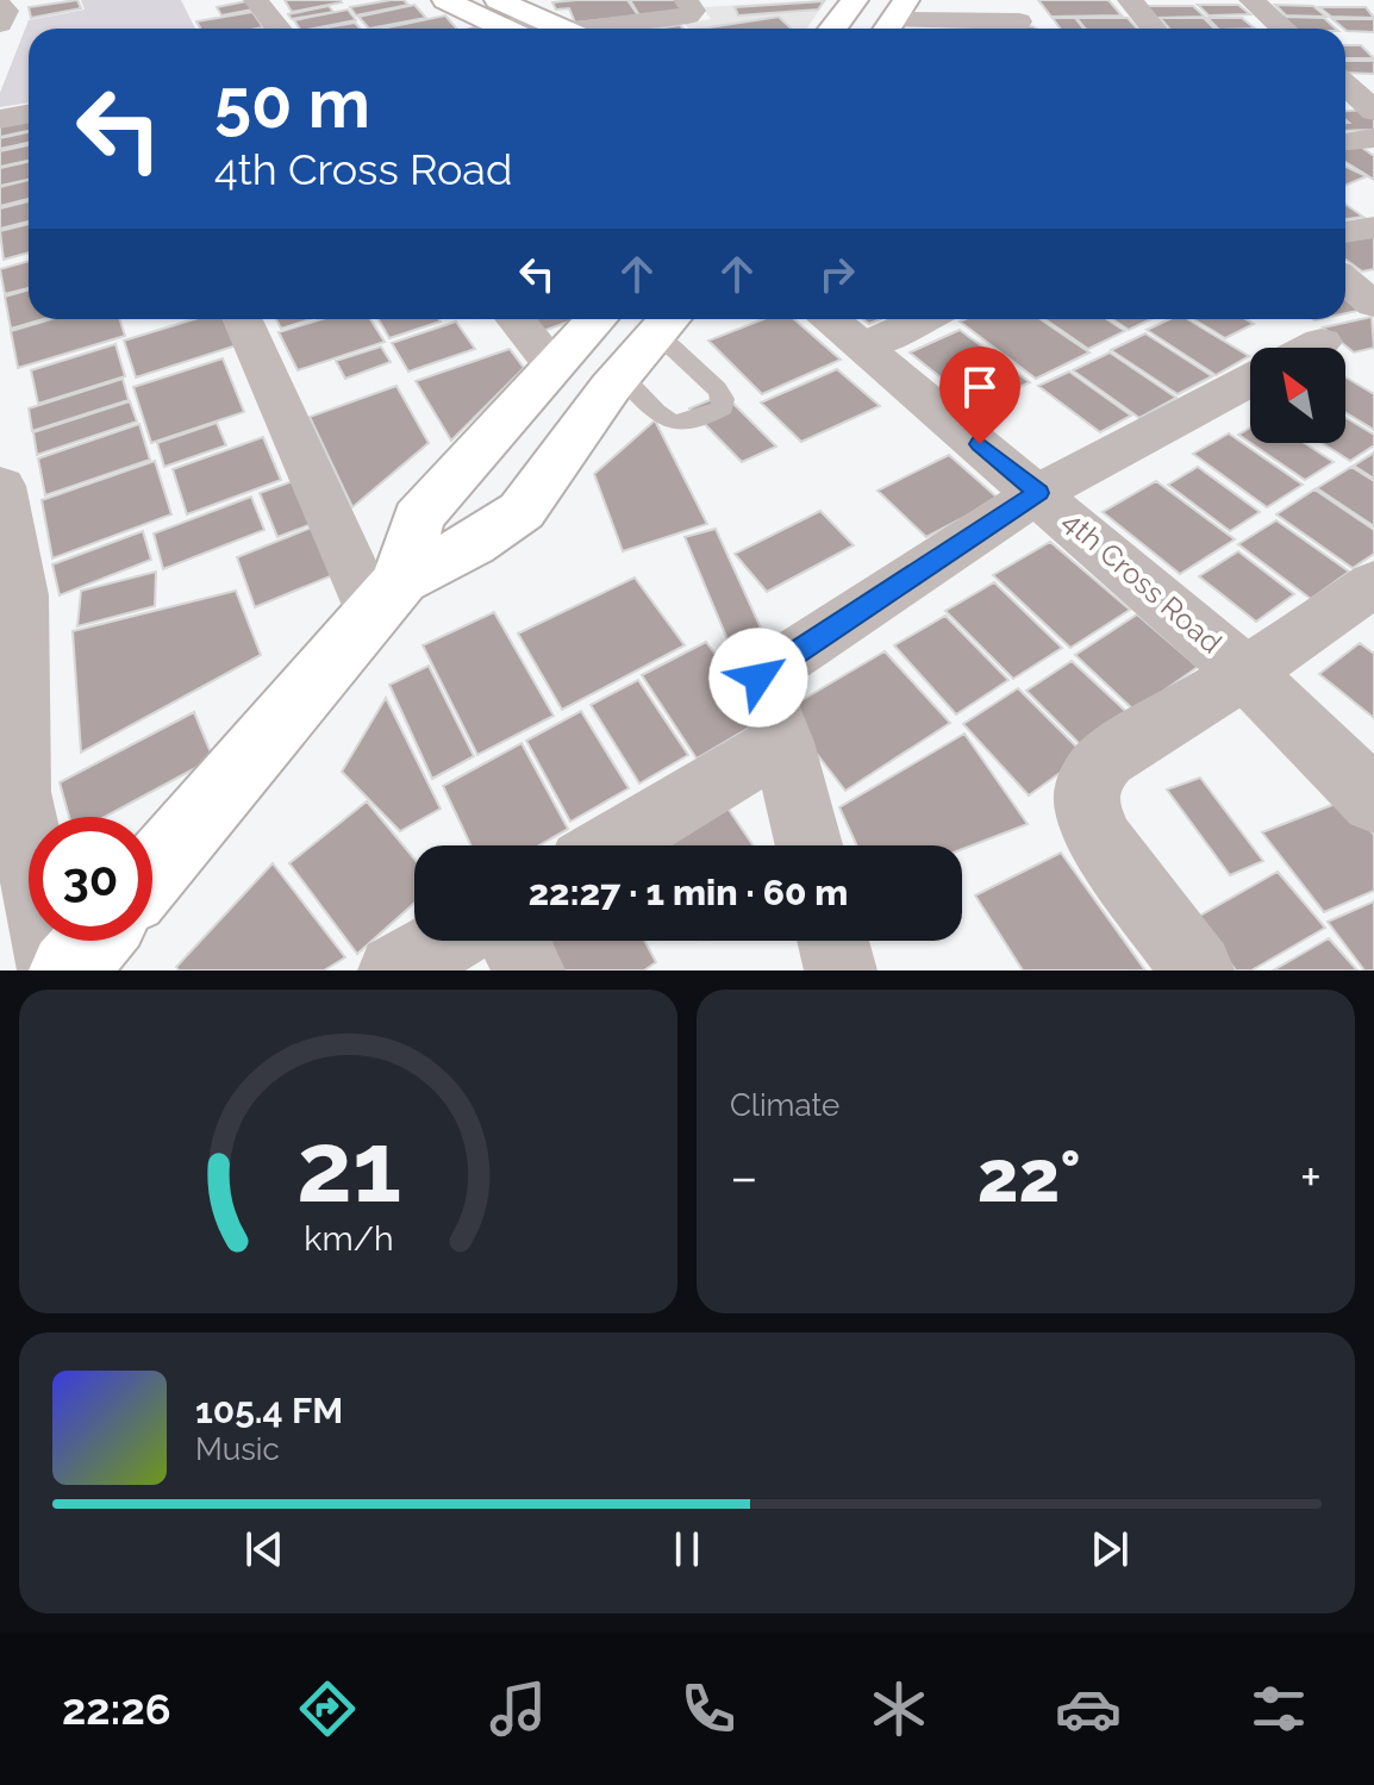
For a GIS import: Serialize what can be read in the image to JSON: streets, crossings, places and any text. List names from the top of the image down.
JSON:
{
  "streets": {
    "street": ["4th Cross Road"]
  },
  "north": "top left",
  "page": {
    "turn": ["50 m", "4th Cross Road"],
    "limit": "30",
    "trip": "22:27 · 1 min · 60 m",
    "tile": "Climate",
    "heat": ["−", "22°", "+"],
    "song": ["105.4 FM", "Music"],
    "tabs": "22:26",
    "gauge": ["21", "km/h"]
  }
}
